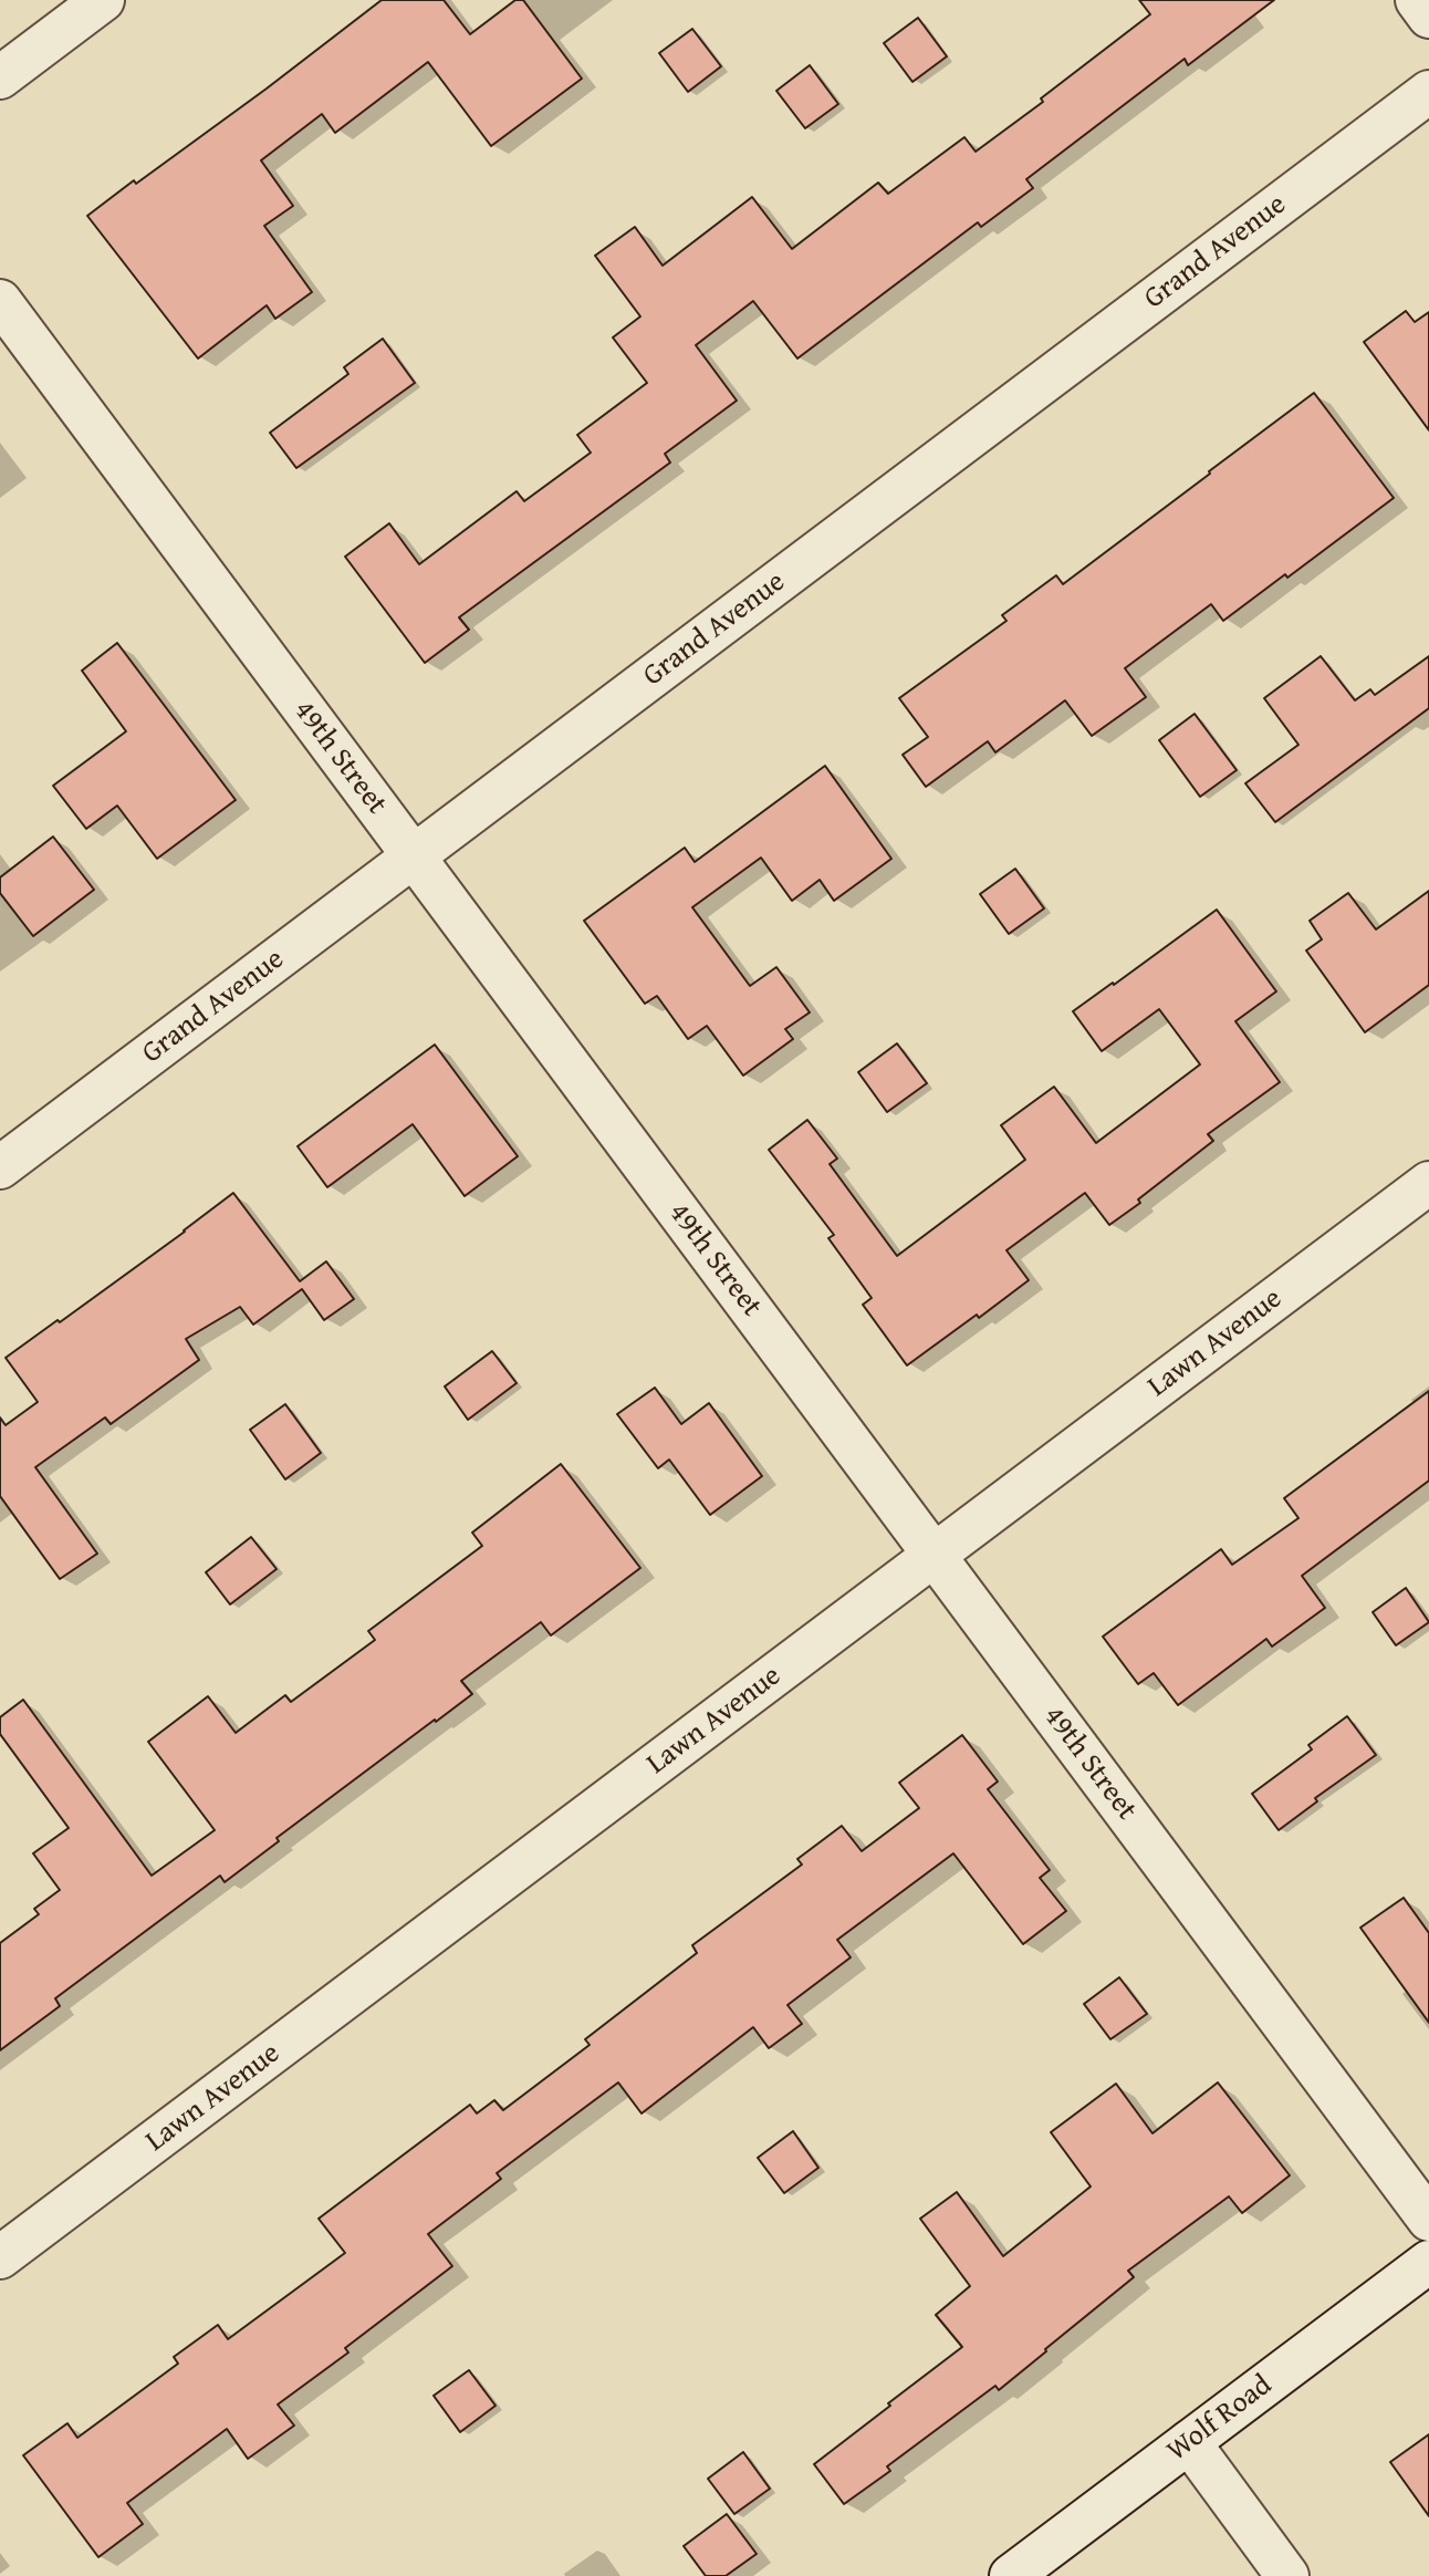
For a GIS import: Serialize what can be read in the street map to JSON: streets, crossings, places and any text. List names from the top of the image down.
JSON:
{
  "streets": {
    "street": [
      "Grand Avenue",
      "49th Street",
      "Lawn Avenue",
      "Wolf Road"
    ]
  },
  "crossings": [
    ["Grand Avenue", "49th Street"],
    ["49th Street", "Lawn Avenue"]
  ]
}
